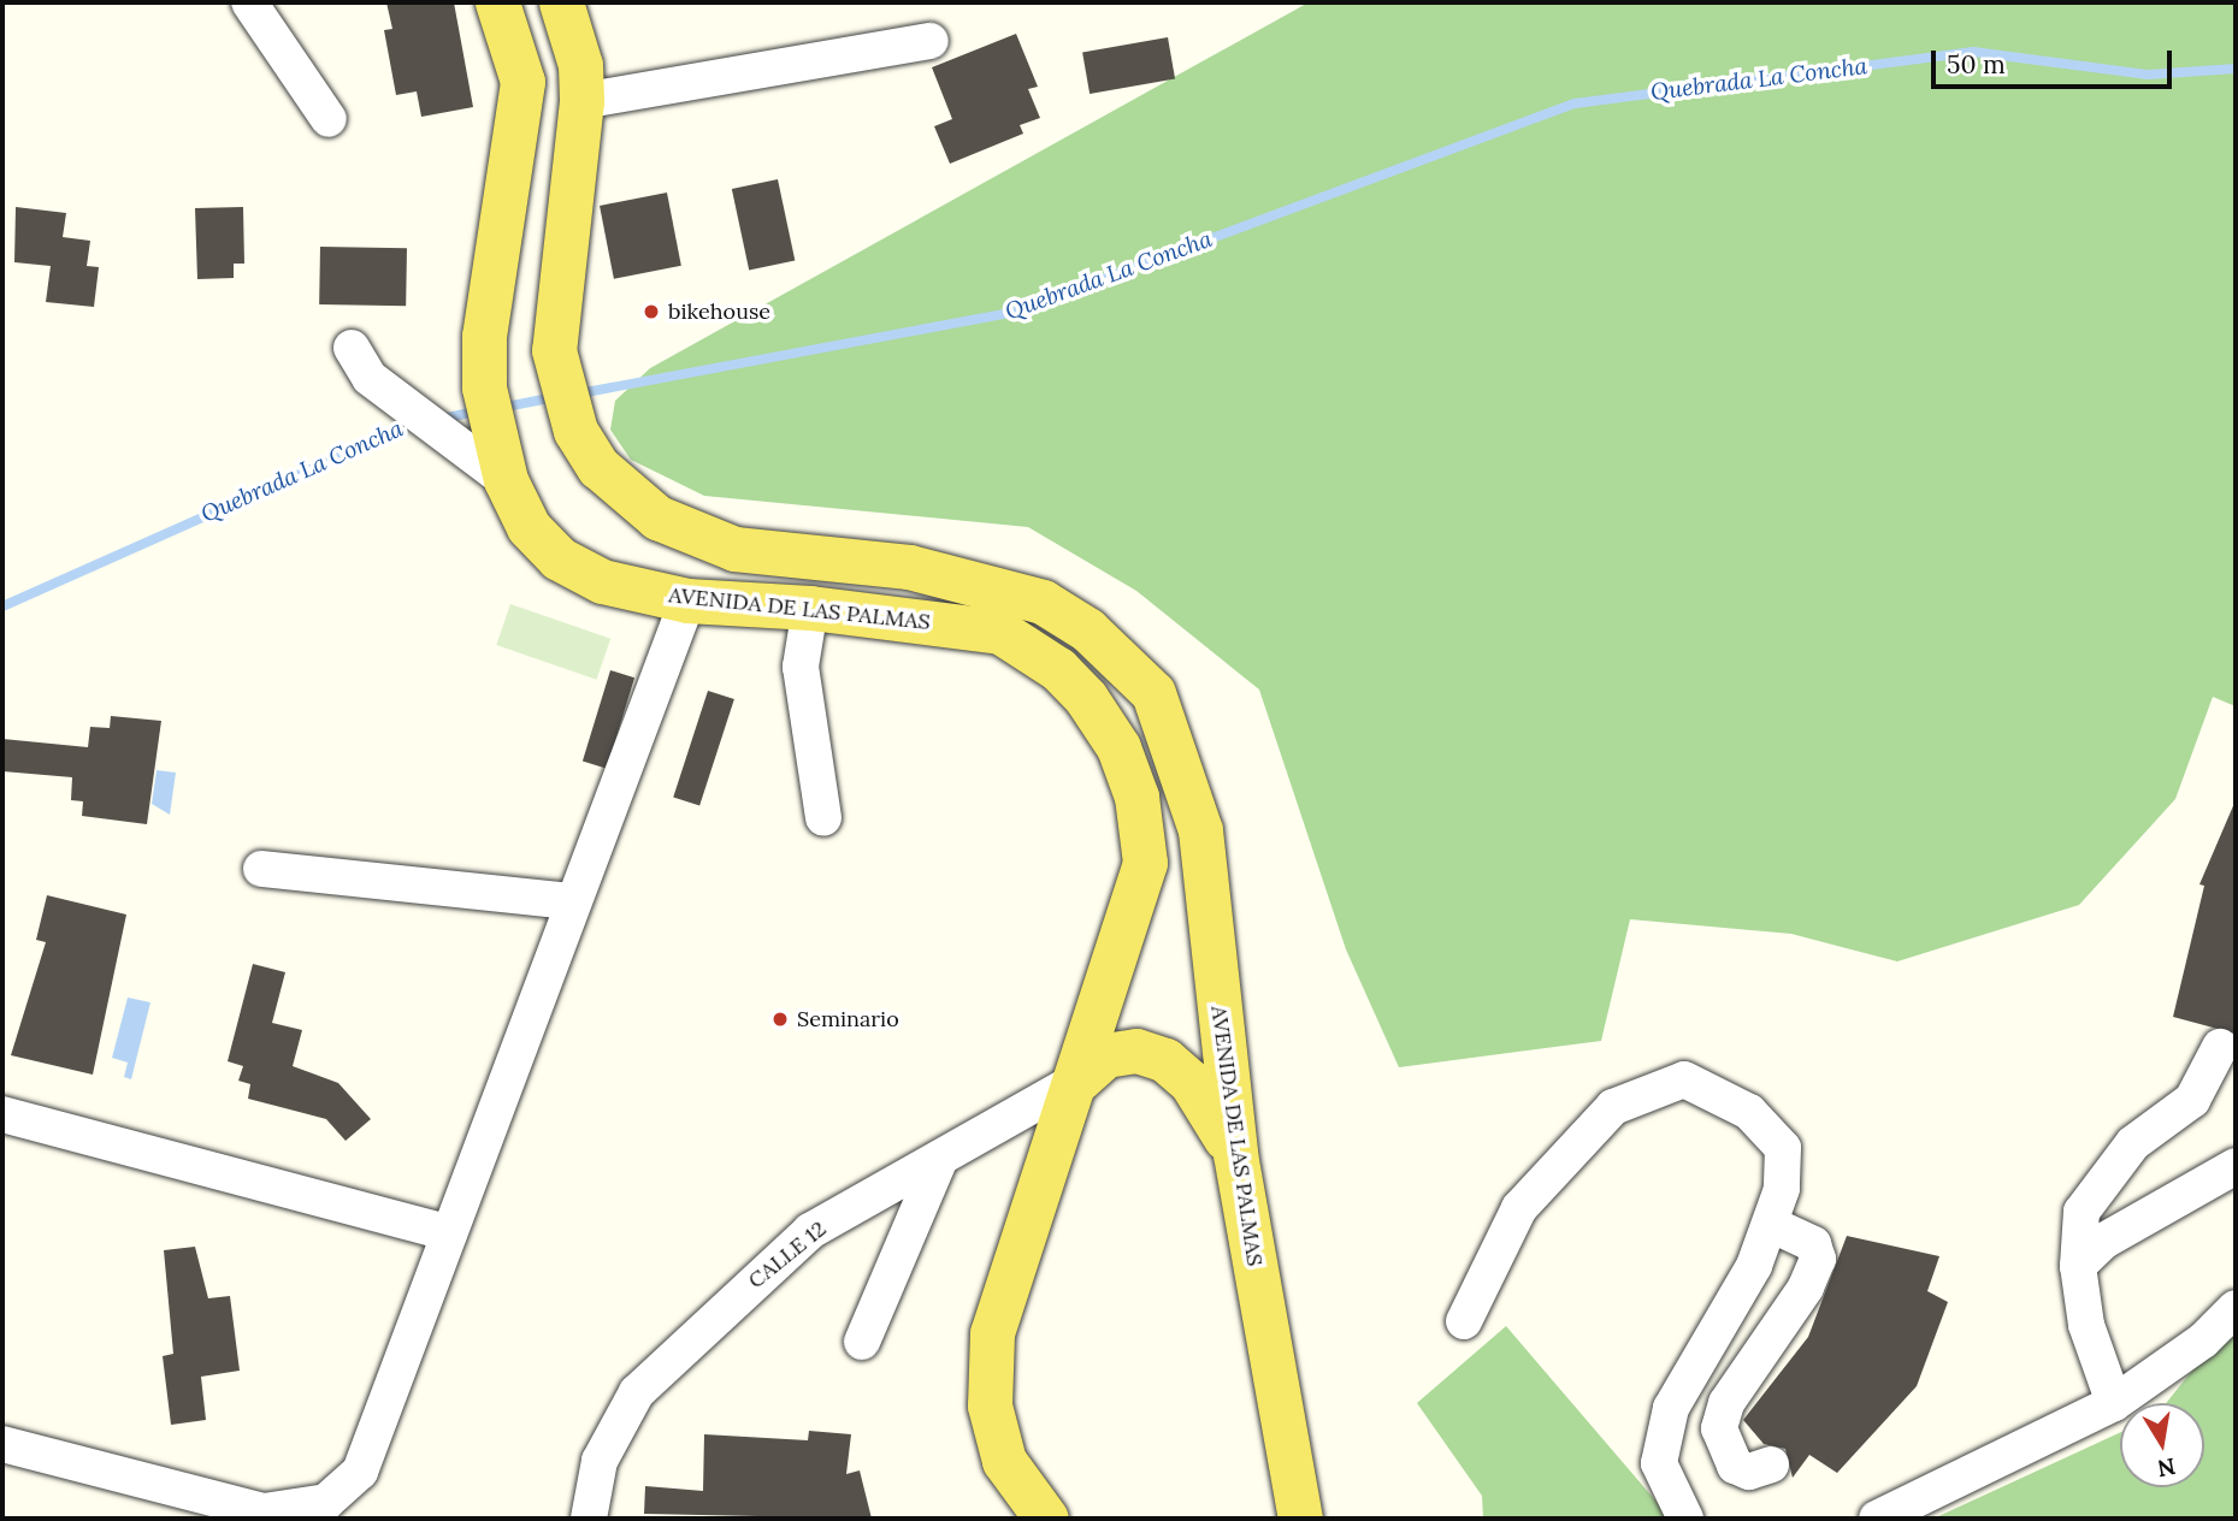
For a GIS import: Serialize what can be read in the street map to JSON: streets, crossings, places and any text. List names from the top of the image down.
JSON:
{
  "streets": {
    "main road": ["AVENIDA DE LAS PALMAS"],
    "street": ["CALLE 12"]
  },
  "crossings": [
    ["AVENIDA DE LAS PALMAS", "CALLE 12"]
  ],
  "water": ["Quebrada La Concha"],
  "places": ["bikehouse", "Seminario"],
  "scale_bar": "50 m",
  "north": "bottom"
}
